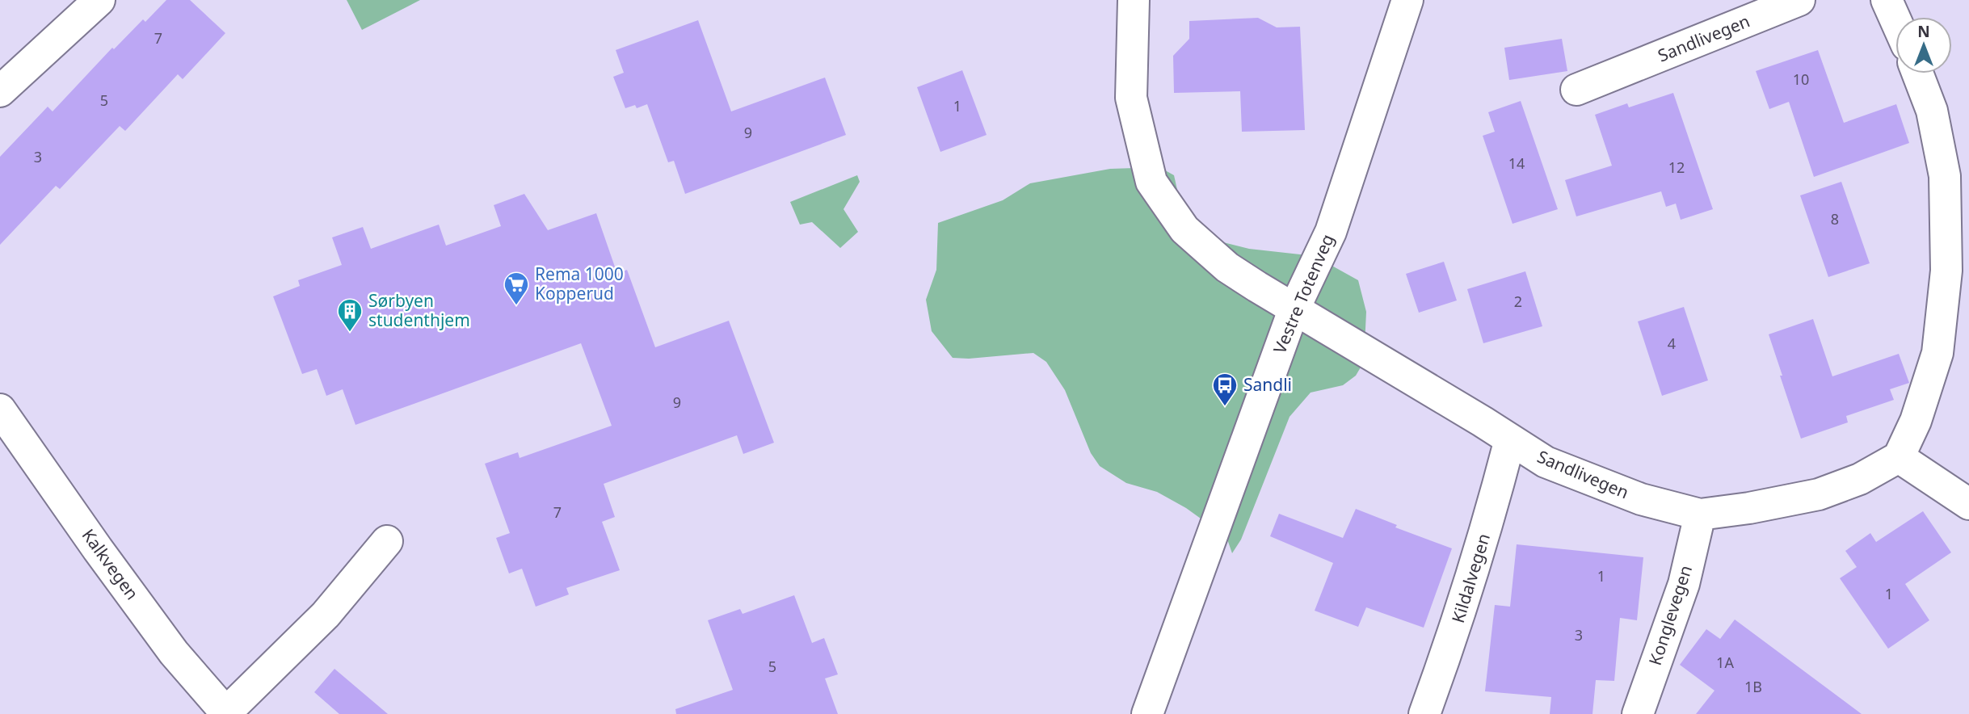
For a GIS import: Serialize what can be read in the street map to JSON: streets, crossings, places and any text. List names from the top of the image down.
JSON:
{
  "streets": {
    "street": [
      "Sandlivegen",
      "Vestre Totenveg",
      "Kalkvegen",
      "Kildalvegen",
      "Konglevegen"
    ]
  },
  "crossings": [
    ["Sandlivegen", "Vestre Totenveg"],
    ["Sandlivegen", "Kildalvegen"],
    ["Sandlivegen", "Konglevegen"]
  ],
  "places": {
    "supermarket": ["Rema 1000 Kopperud"],
    "building": ["Sørbyen studenthjem"],
    "bus stop": ["Sandli"]
  },
  "house_numbers": [
    "7",
    "10",
    "5",
    "1",
    "9",
    "3",
    "14",
    "12",
    "8",
    "2",
    "4",
    "9",
    "7",
    "1",
    "1",
    "3",
    "1A",
    "5",
    "1B"
  ],
  "north": "top"
}
